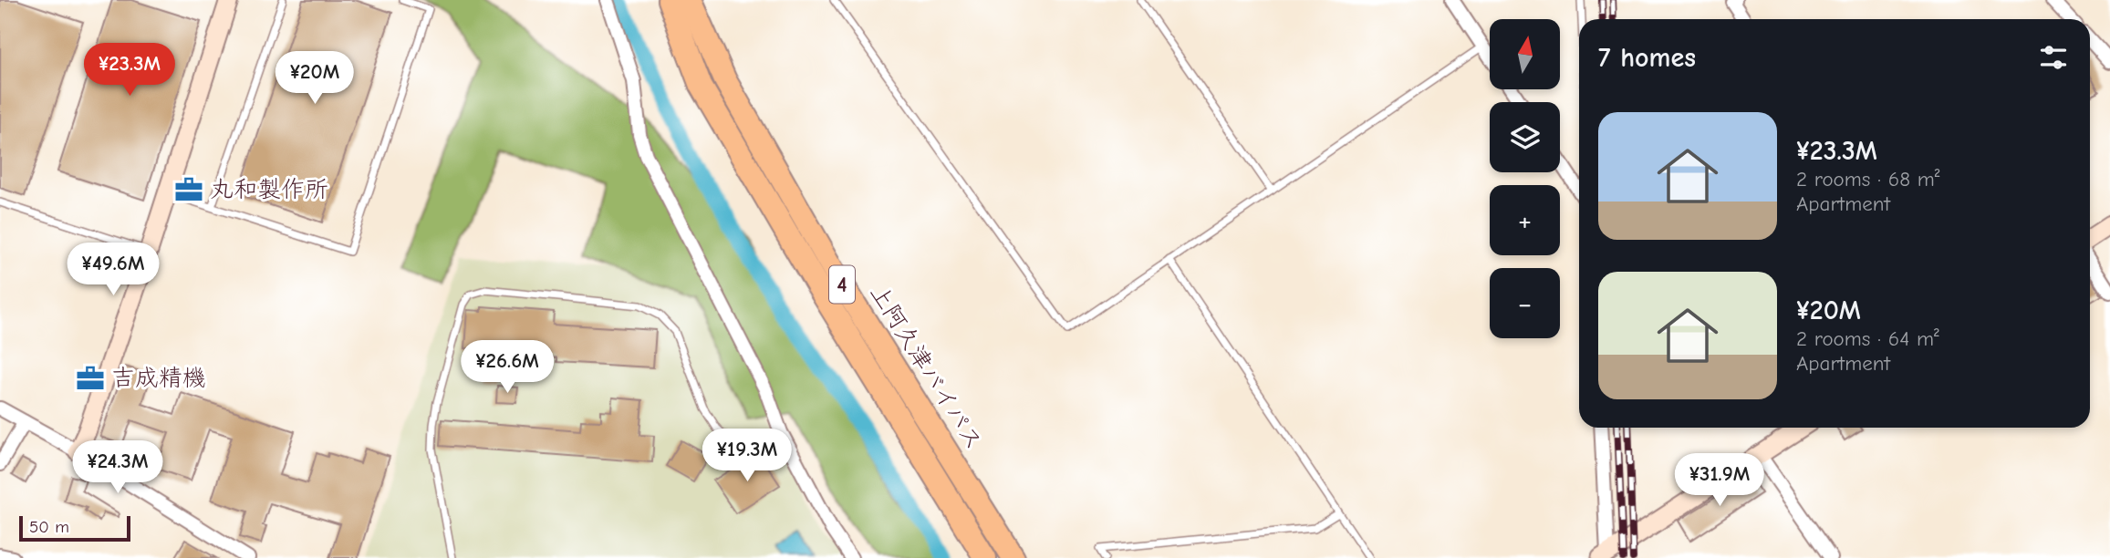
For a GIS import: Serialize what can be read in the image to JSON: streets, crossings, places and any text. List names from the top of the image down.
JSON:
{
  "streets": {
    "highway": ["4", "上阿久津バイパス"]
  },
  "places": {
    "office": ["丸和製作所", "吉成精機"]
  },
  "scale_bar": "50 m",
  "north": "top",
  "page": {
    "map_buttons": ["+", "−"],
    "heading": "7 homes",
    "price": [
      "¥23.3M",
      "¥20M",
      "¥49.6M",
      "¥26.6M",
      "¥19.3M",
      "¥24.3M",
      "¥31.9M"
    ],
    "list": [
      {
        "name": "¥23.3M",
        "note": "2 rooms · 68 m² · Apartment"
      },
      {
        "name": "¥20M",
        "note": "2 rooms · 64 m² · Apartment"
      }
    ],
    "scale": "50 m"
  }
}
